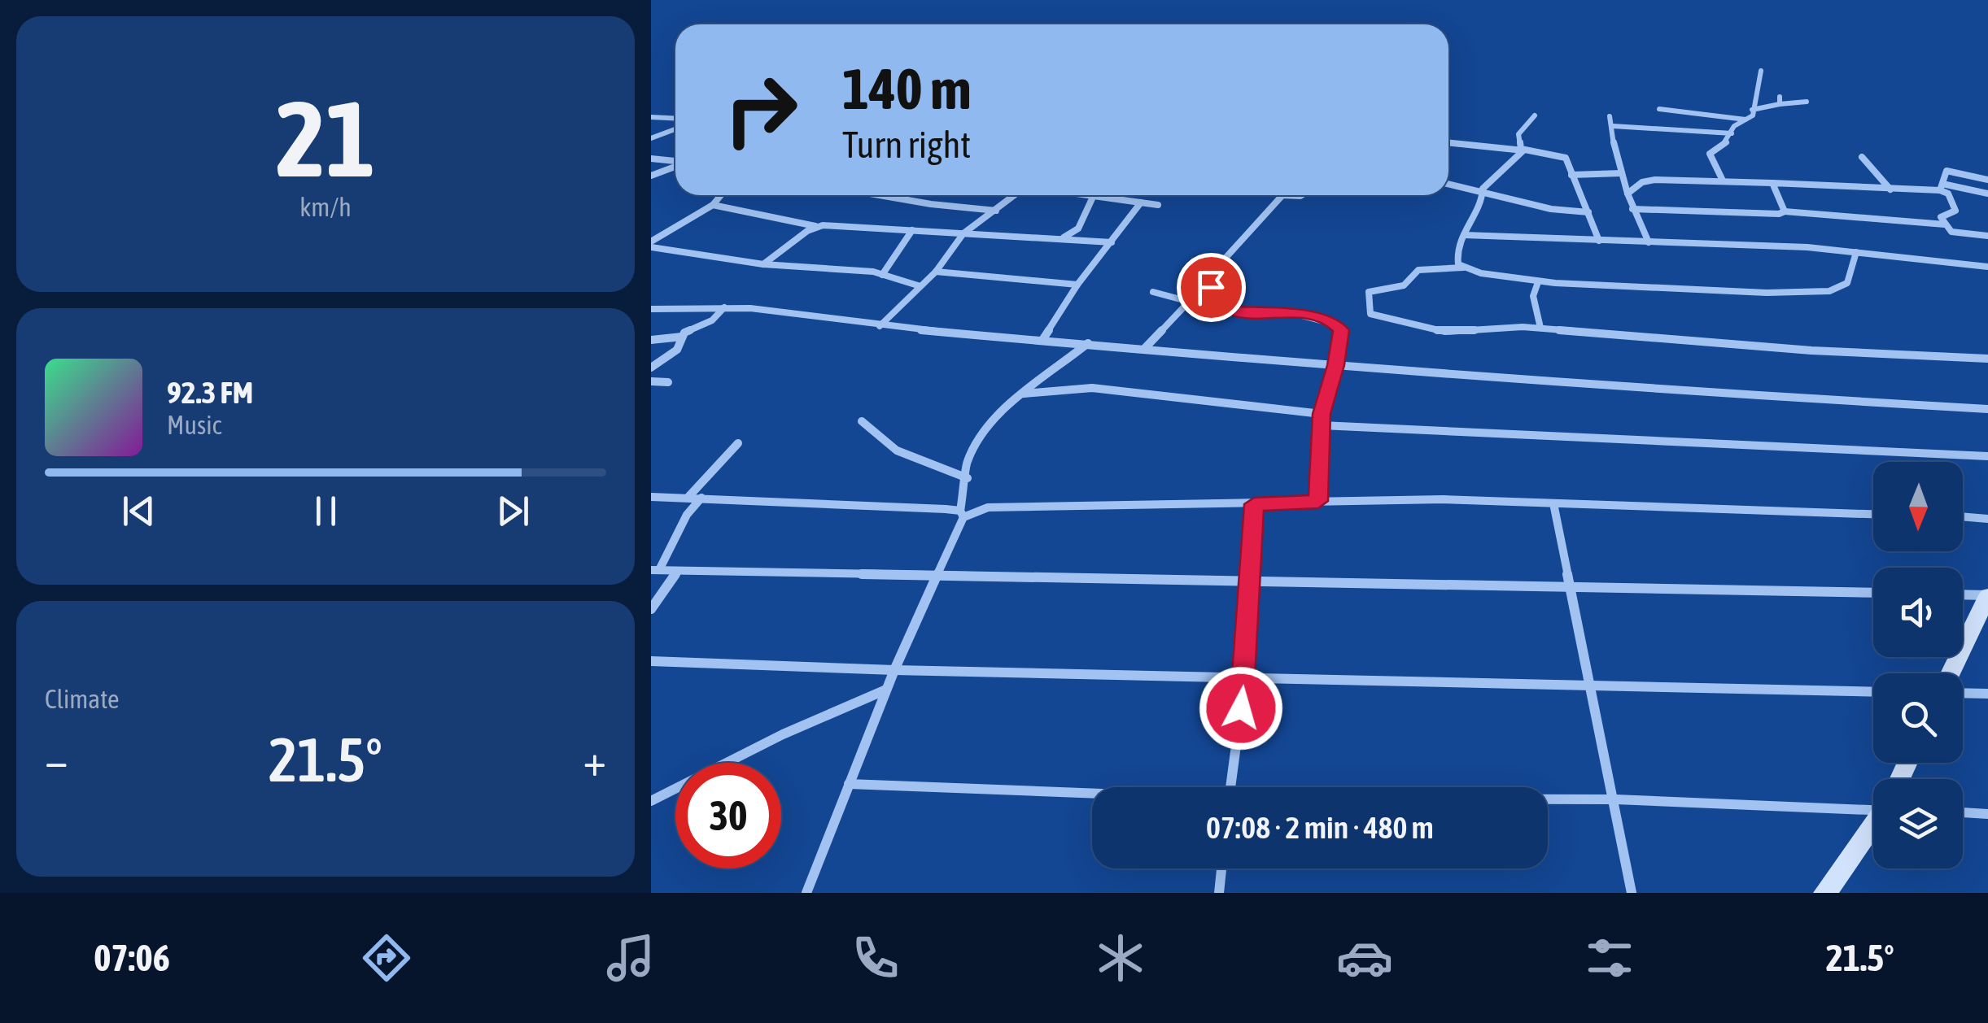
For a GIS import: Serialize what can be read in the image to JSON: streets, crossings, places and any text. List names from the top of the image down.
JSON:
{
  "north": "bottom",
  "page": {
    "tile": [
      ["21", "km/h"],
      "Climate"
    ],
    "turn": ["140 m", "Turn right"],
    "song": ["92.3 FM", "Music"],
    "heat": ["−", "21.5°", "+"],
    "limit": "30",
    "trip": "07:08 · 2 min · 480 m",
    "tabs": ["07:06", "21.5°"]
  }
}
